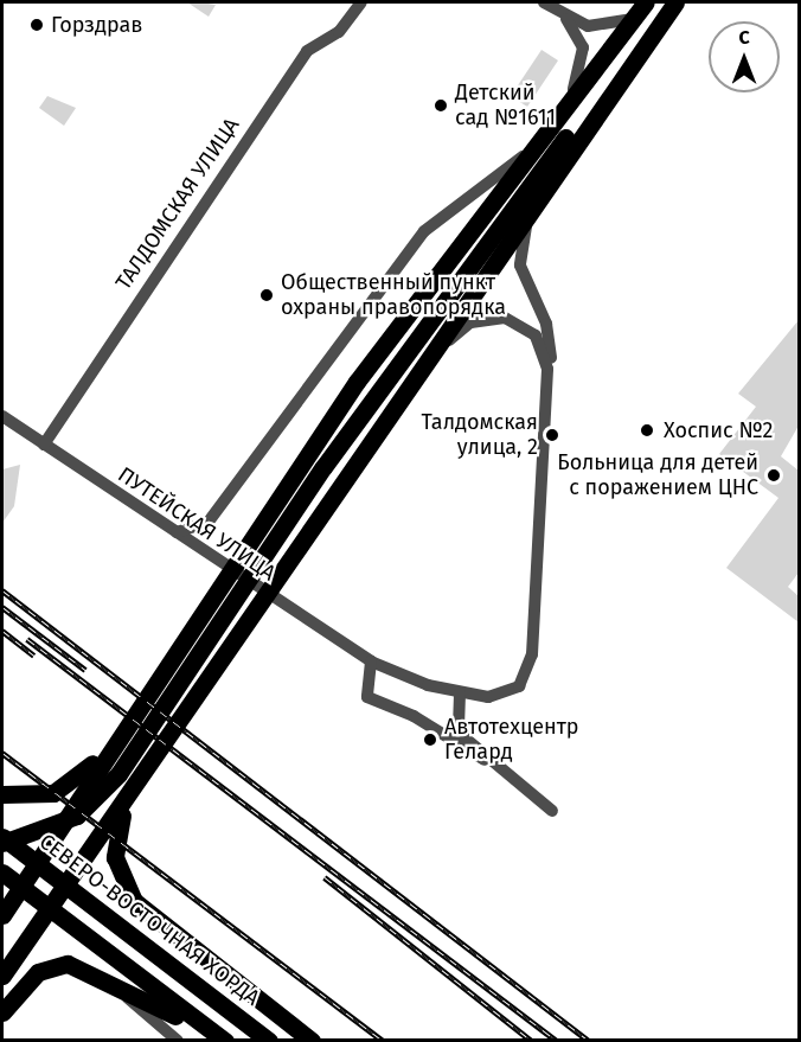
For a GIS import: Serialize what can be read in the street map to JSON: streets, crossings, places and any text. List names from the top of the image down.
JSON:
{
  "streets": {
    "main road": ["СЕВЕРО-ВОСТОЧНАЯ ХОРДА"],
    "street": ["ТАЛДОМСКАЯ УЛИЦА", "ПУТЕЙСКАЯ УЛИЦА"]
  },
  "crossings": [
    ["ТАЛДОМСКАЯ УЛИЦА", "ПУТЕЙСКАЯ УЛИЦА"]
  ],
  "places": [
    "Горздрав",
    "Детский сад №1611",
    "Общественный пункт охраны правопорядка",
    "Хоспис №2",
    "Талдомская улица, 2",
    "Больница для детей с поражением ЦНС",
    "Автотехцентр Гелард"
  ],
  "north": "top"
}
